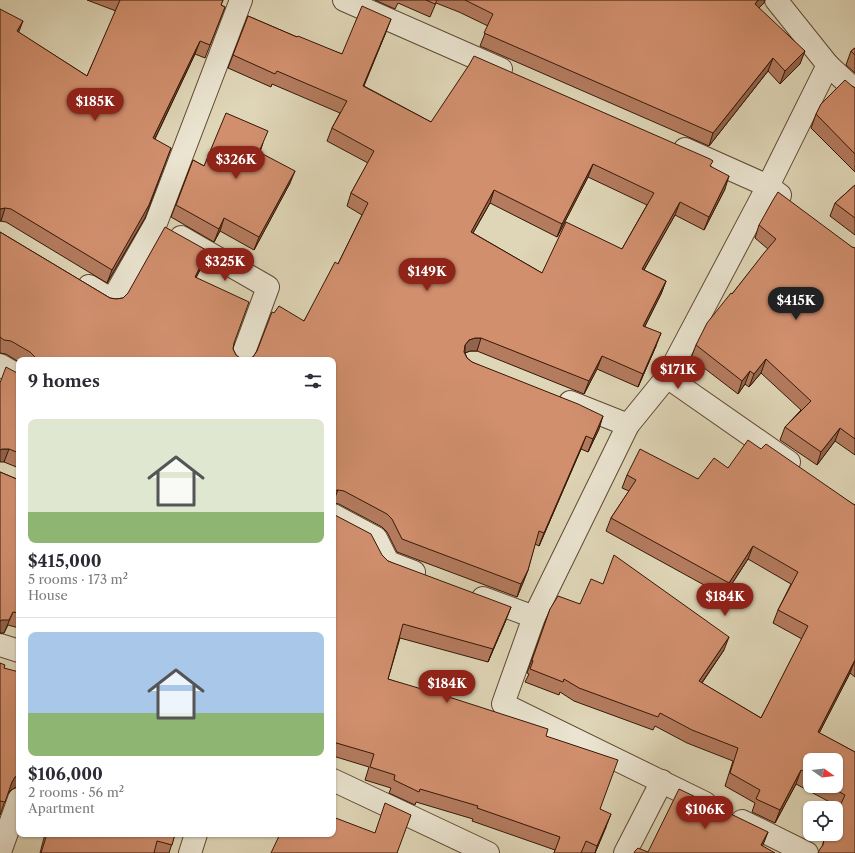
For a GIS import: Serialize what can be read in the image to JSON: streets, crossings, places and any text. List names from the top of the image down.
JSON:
{
  "north": "right",
  "page": {
    "price": [
      "$185K",
      "$326K",
      "$325K",
      "$149K",
      "$415K",
      "$171K",
      "$184K",
      "$184K",
      "$106K"
    ],
    "heading": "9 homes",
    "list": [
      {
        "name": "$415,000",
        "note": "5 rooms · 173 m² · House"
      },
      {
        "name": "$106,000",
        "note": "2 rooms · 56 m² · Apartment"
      }
    ]
  }
}
